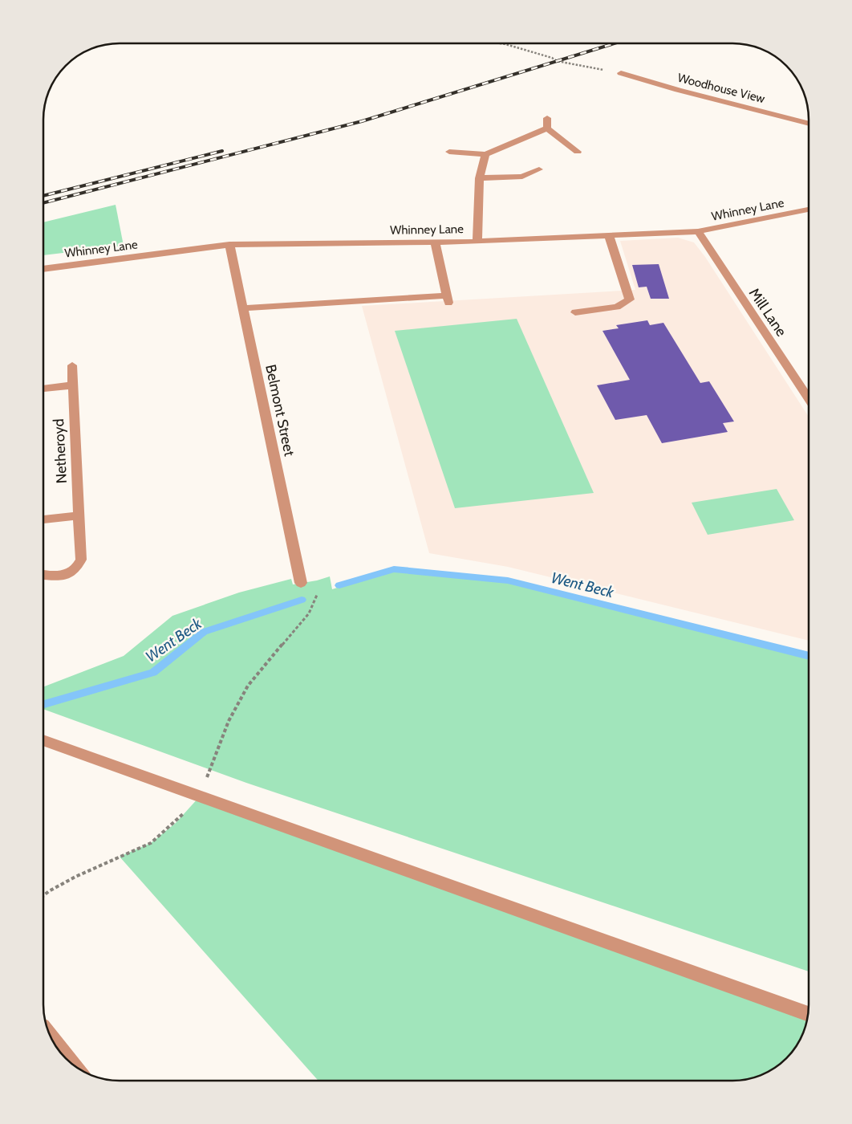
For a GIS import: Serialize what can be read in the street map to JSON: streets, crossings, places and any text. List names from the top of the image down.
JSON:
{
  "streets": {
    "street": [
      "Woodhouse View",
      "Whinney Lane",
      "Mill Lane",
      "Belmont Street",
      "Netheroyd"
    ]
  },
  "crossings": [
    ["Whinney Lane", "Mill Lane"],
    ["Whinney Lane", "Belmont Street"]
  ],
  "water": ["Went Beck"]
}
